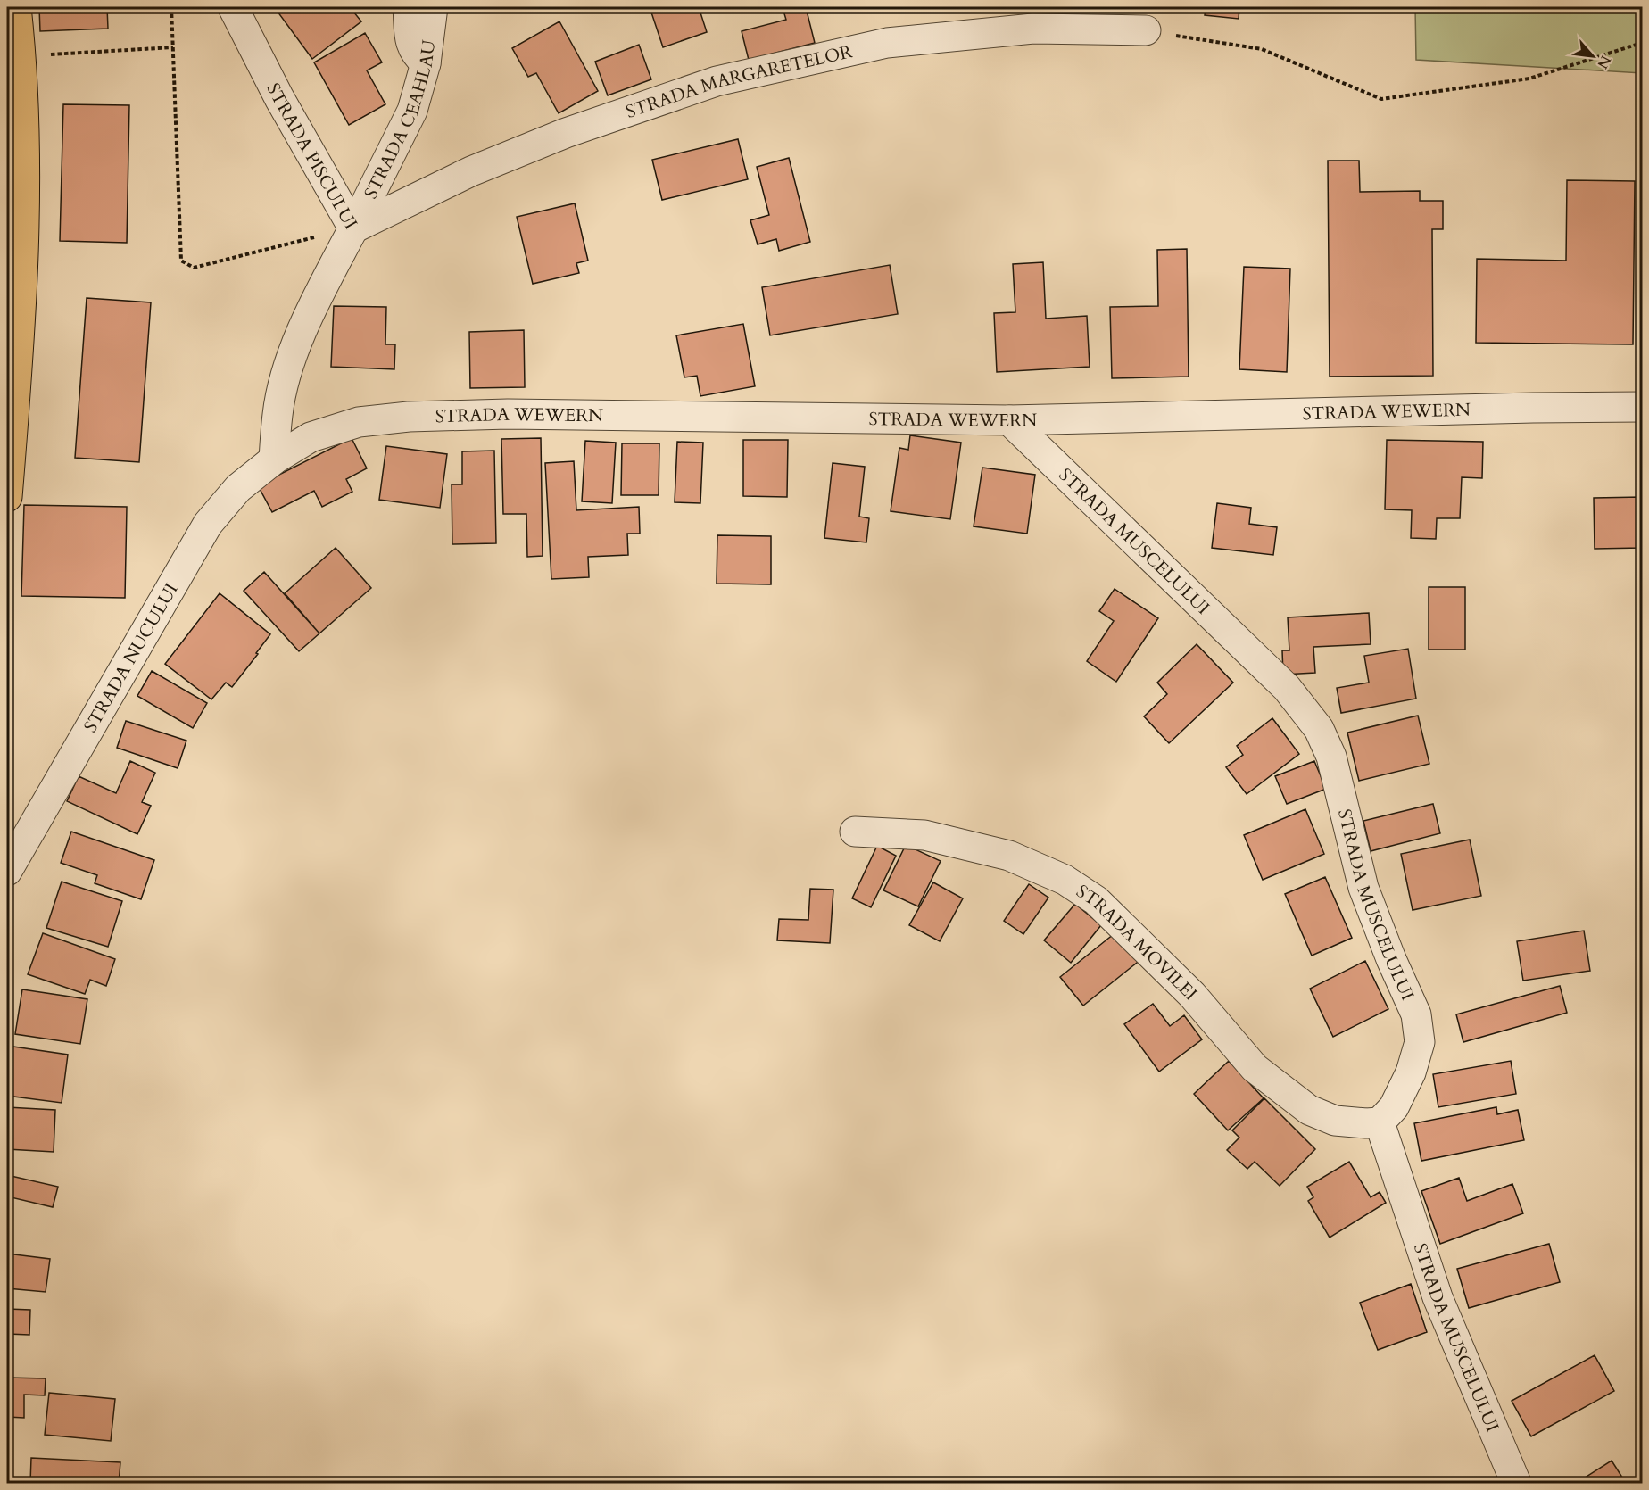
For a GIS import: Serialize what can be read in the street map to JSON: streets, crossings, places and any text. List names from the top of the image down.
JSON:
{
  "streets": {
    "street": [
      "STRADA MARGARETELOR",
      "STRADA CEAHLAU",
      "STRADA PISCULUI",
      "STRADA WEWERN",
      "STRADA MUSCELULUI",
      "STRADA NUCULUI",
      "STRADA MOVILEI"
    ]
  },
  "crossings": [
    ["STRADA MARGARETELOR", "STRADA CEAHLAU"],
    ["STRADA MARGARETELOR", "STRADA PISCULUI"],
    ["STRADA CEAHLAU", "STRADA PISCULUI"],
    ["STRADA PISCULUI", "STRADA WEWERN"],
    ["STRADA PISCULUI", "STRADA NUCULUI"],
    ["STRADA WEWERN", "STRADA MUSCELULUI"],
    ["STRADA WEWERN", "STRADA NUCULUI"],
    ["STRADA MUSCELULUI", "STRADA MOVILEI"]
  ],
  "north": "bottom right"
}
